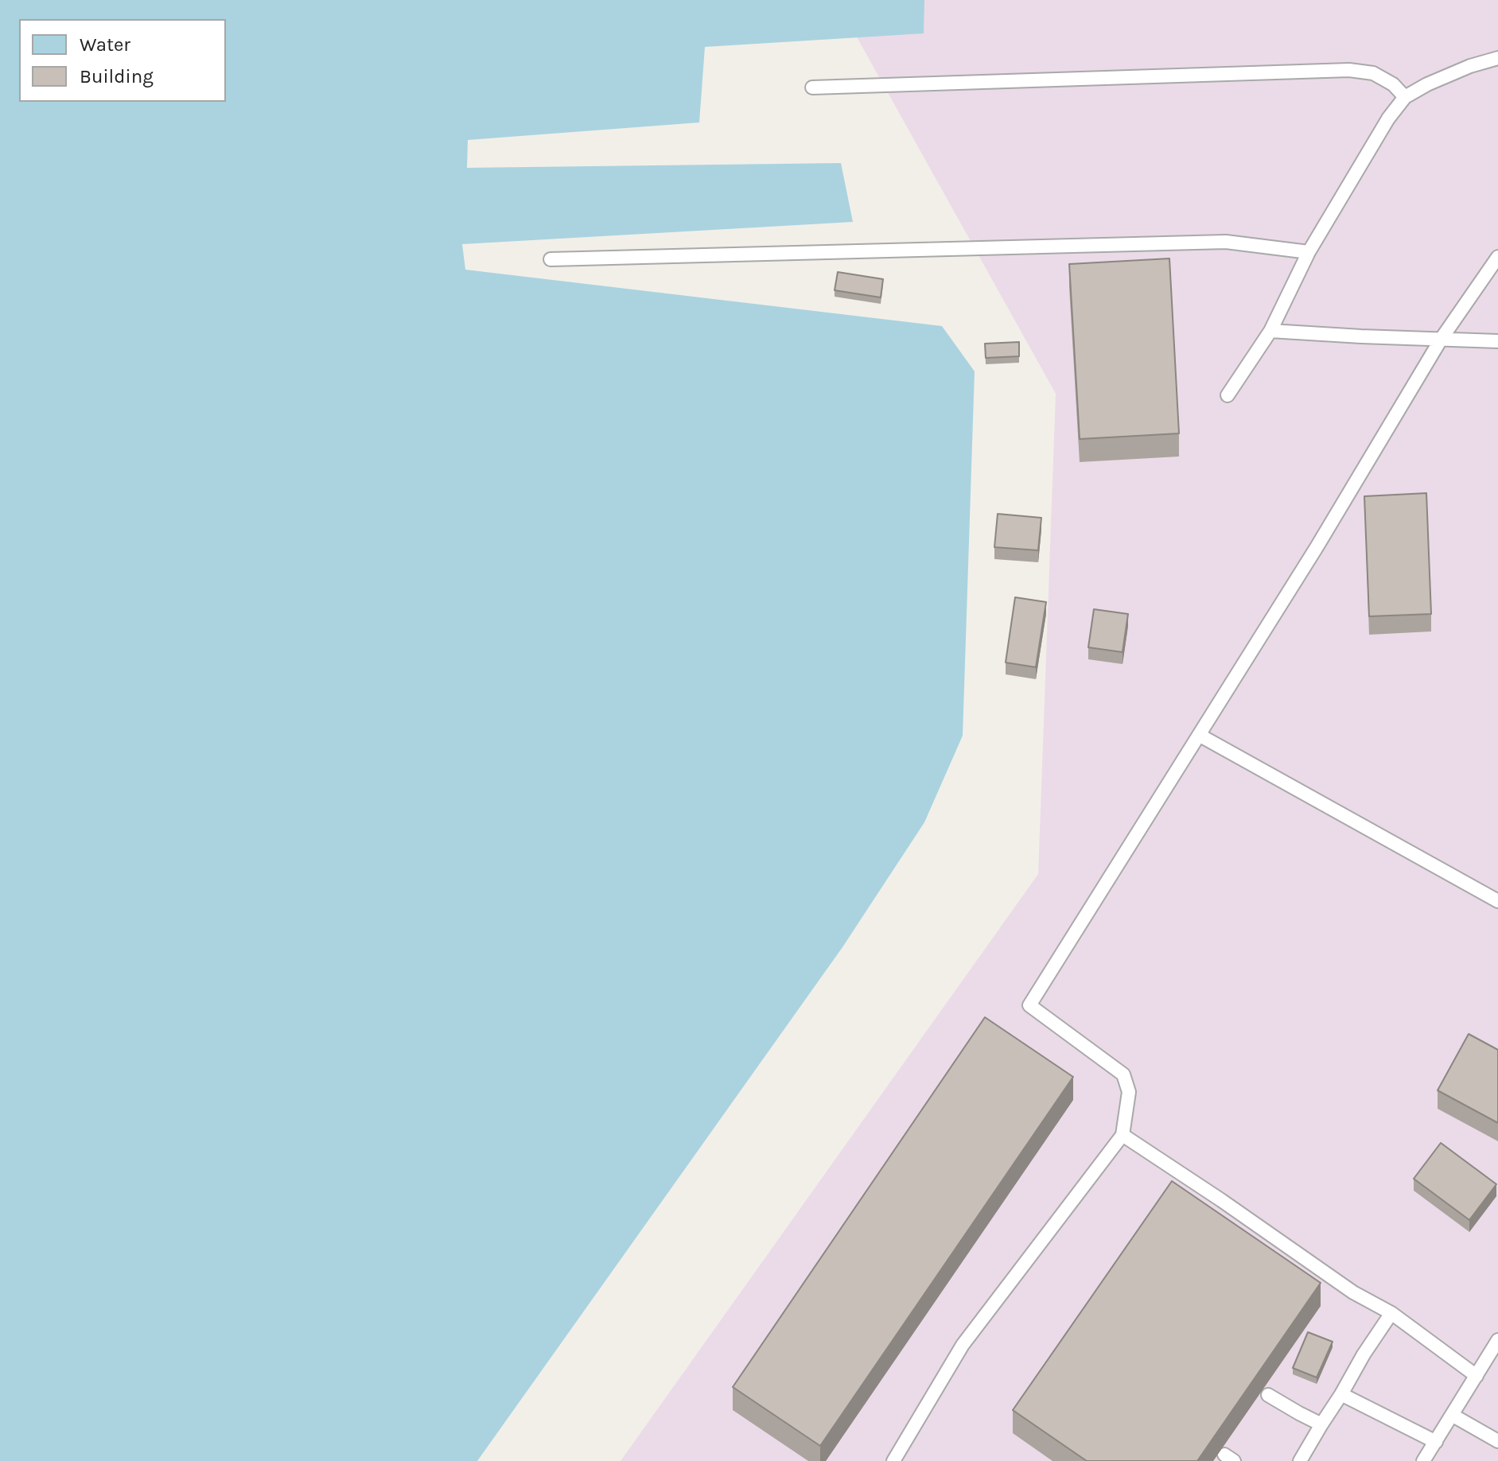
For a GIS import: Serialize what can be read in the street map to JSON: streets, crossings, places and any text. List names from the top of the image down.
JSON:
{
  "legend": ["Water", "Building"]
}
